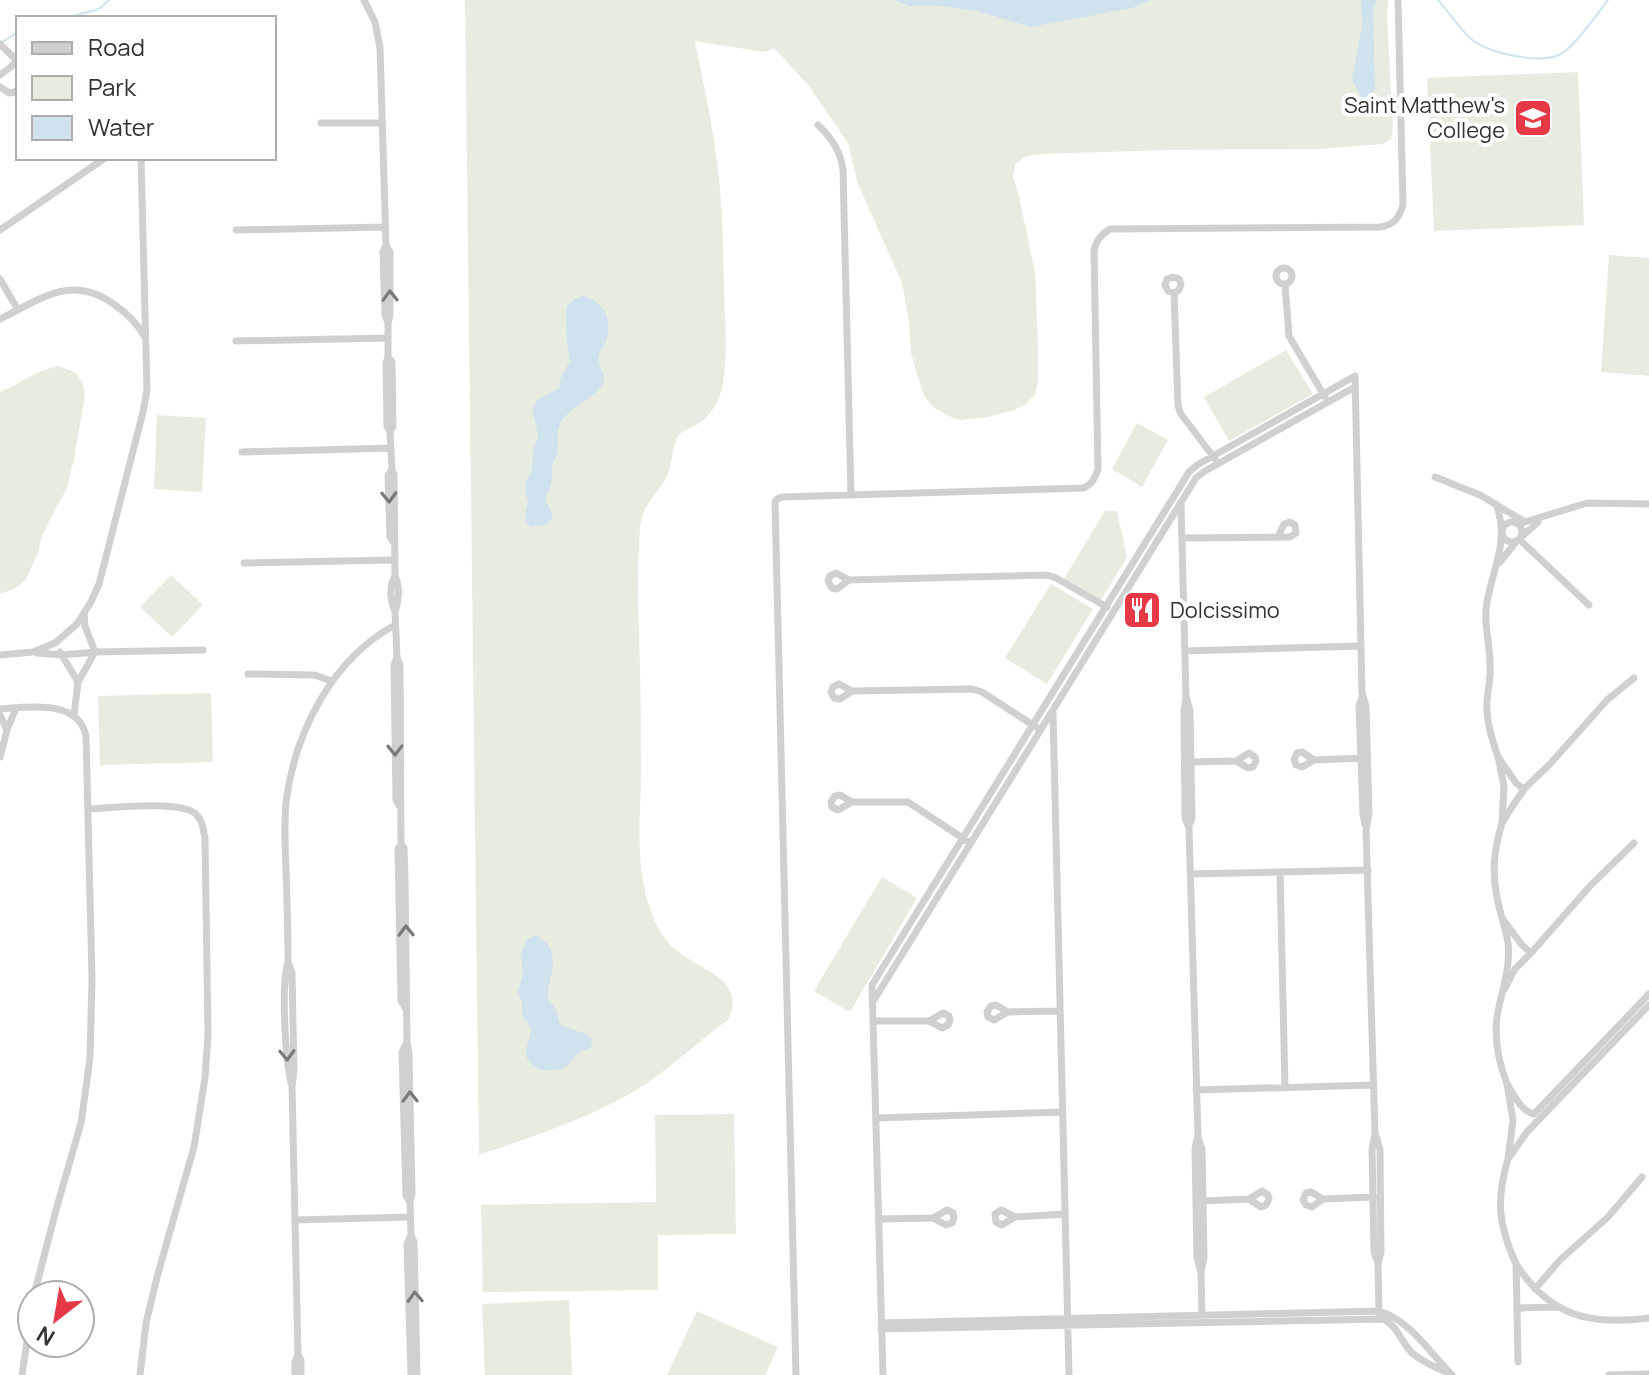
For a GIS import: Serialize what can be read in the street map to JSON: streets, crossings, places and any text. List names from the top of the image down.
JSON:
{
  "places": {
    "school or university": ["Saint Matthew's College"],
    "restaurant": ["Dolcissimo"]
  },
  "legend": ["Road", "Park", "Water"],
  "north": "bottom left"
}
